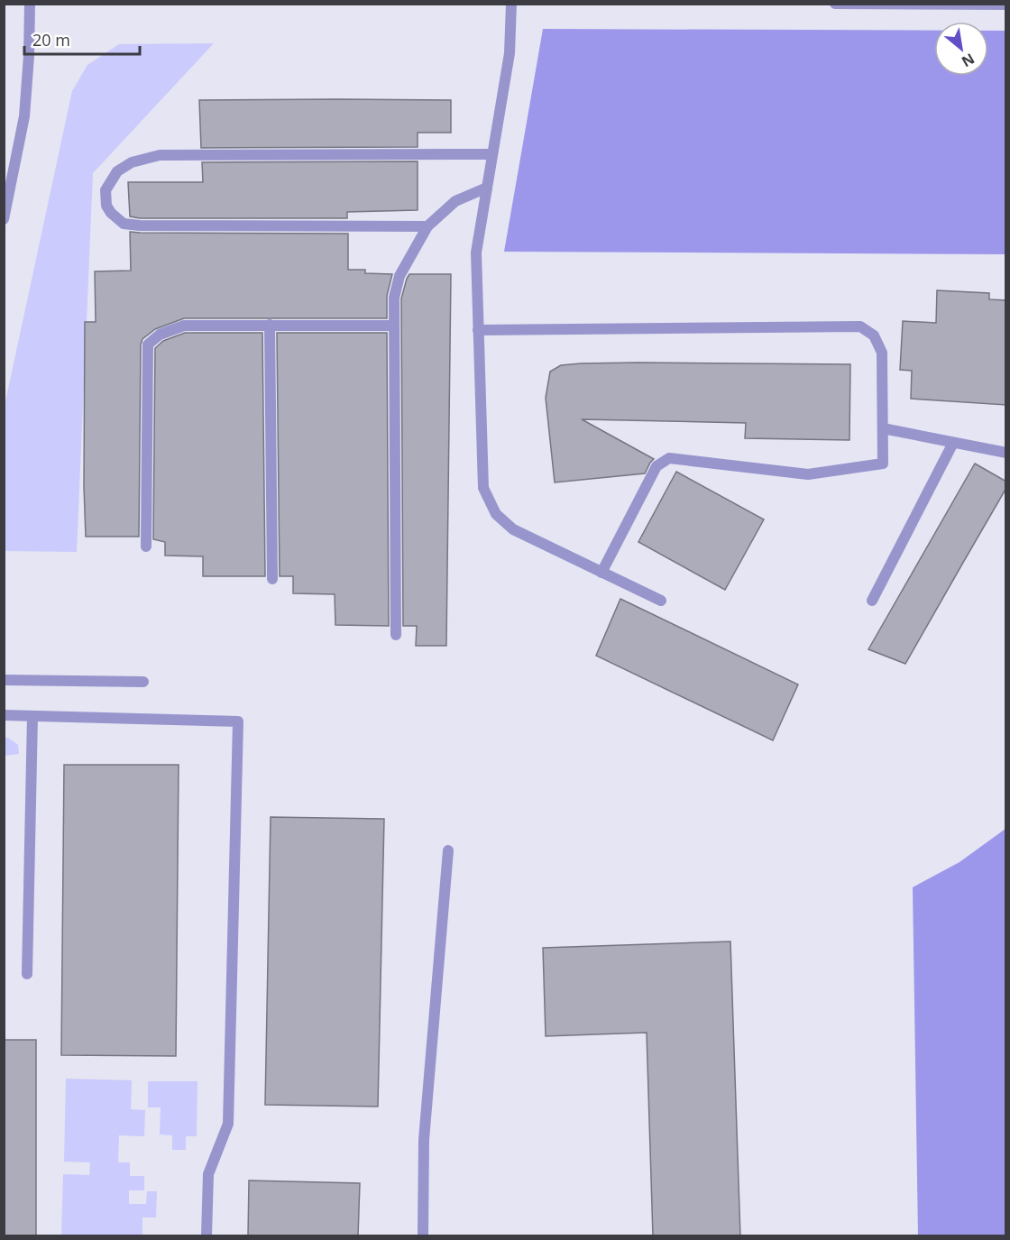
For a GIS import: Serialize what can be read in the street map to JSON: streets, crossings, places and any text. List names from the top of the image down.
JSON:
{
  "scale_bar": "20 m",
  "north": "bottom right"
}
